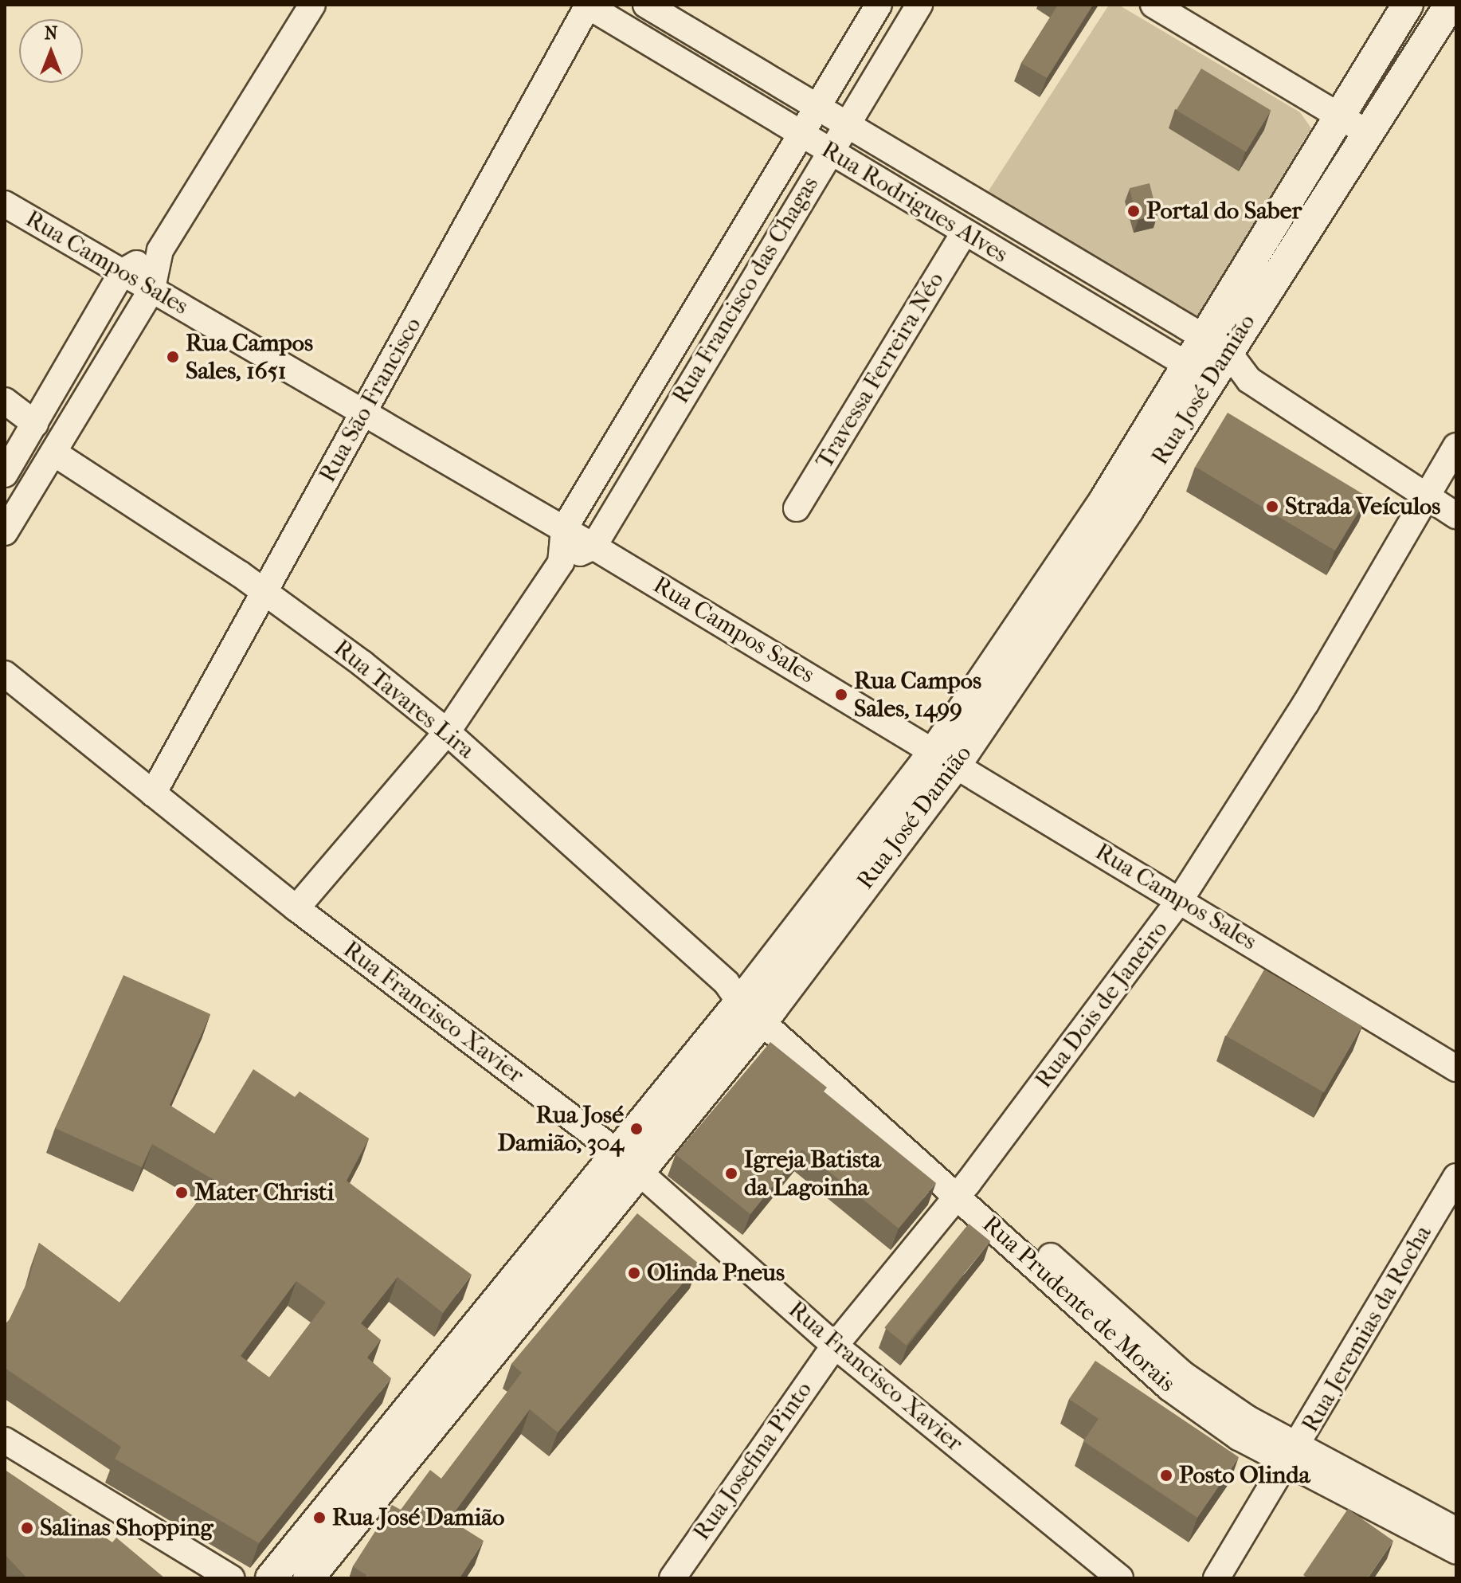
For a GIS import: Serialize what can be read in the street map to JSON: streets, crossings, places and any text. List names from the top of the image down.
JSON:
{
  "streets": {
    "street": [
      "Rua Rodrigues Alves",
      "Rua Campos Sales",
      "Rua Francisco das Chagas",
      "Travessa Ferreira Néo",
      "Rua José Damião",
      "Rua São Francisco",
      "Rua Tavares Lira",
      "Rua Dois de Janeiro",
      "Rua Francisco Xavier",
      "Rua Prudente de Morais",
      "Rua Jeremias da Rocha",
      "Rua Josefina Pinto"
    ]
  },
  "crossings": [
    ["Rua Rodrigues Alves", "Rua Francisco das Chagas"],
    ["Rua Rodrigues Alves", "Travessa Ferreira Néo"],
    ["Rua Rodrigues Alves", "Rua José Damião"],
    ["Rua Rodrigues Alves", "Rua São Francisco"],
    ["Rua Rodrigues Alves", "Rua Dois de Janeiro"],
    ["Rua Campos Sales", "Rua Francisco das Chagas"],
    ["Rua Campos Sales", "Rua José Damião"],
    ["Rua Campos Sales", "Rua São Francisco"],
    ["Rua Campos Sales", "Rua Dois de Janeiro"],
    ["Rua Francisco das Chagas", "Rua Tavares Lira"],
    ["Rua Francisco das Chagas", "Rua Francisco Xavier"],
    ["Rua José Damião", "Rua Tavares Lira"],
    ["Rua José Damião", "Rua Francisco Xavier"],
    ["Rua José Damião", "Rua Prudente de Morais"],
    ["Rua São Francisco", "Rua Tavares Lira"],
    ["Rua São Francisco", "Rua Francisco Xavier"],
    ["Rua Tavares Lira", "Rua Prudente de Morais"],
    ["Rua Dois de Janeiro", "Rua Francisco Xavier"],
    ["Rua Dois de Janeiro", "Rua Prudente de Morais"],
    ["Rua Dois de Janeiro", "Rua Josefina Pinto"],
    ["Rua Francisco Xavier", "Rua Josefina Pinto"],
    ["Rua Prudente de Morais", "Rua Jeremias da Rocha"]
  ],
  "places": [
    "Portal do Saber",
    "Rua Campos Sales, 1651",
    "Strada Veículos",
    "Rua Campos Sales, 1499",
    "Rua José Damião, 304",
    "Igreja Batista da Lagoinha",
    "Mater Christi",
    "Olinda Pneus",
    "Posto Olinda",
    "Rua José Damião",
    "Salinas Shopping"
  ],
  "north": "top"
}
